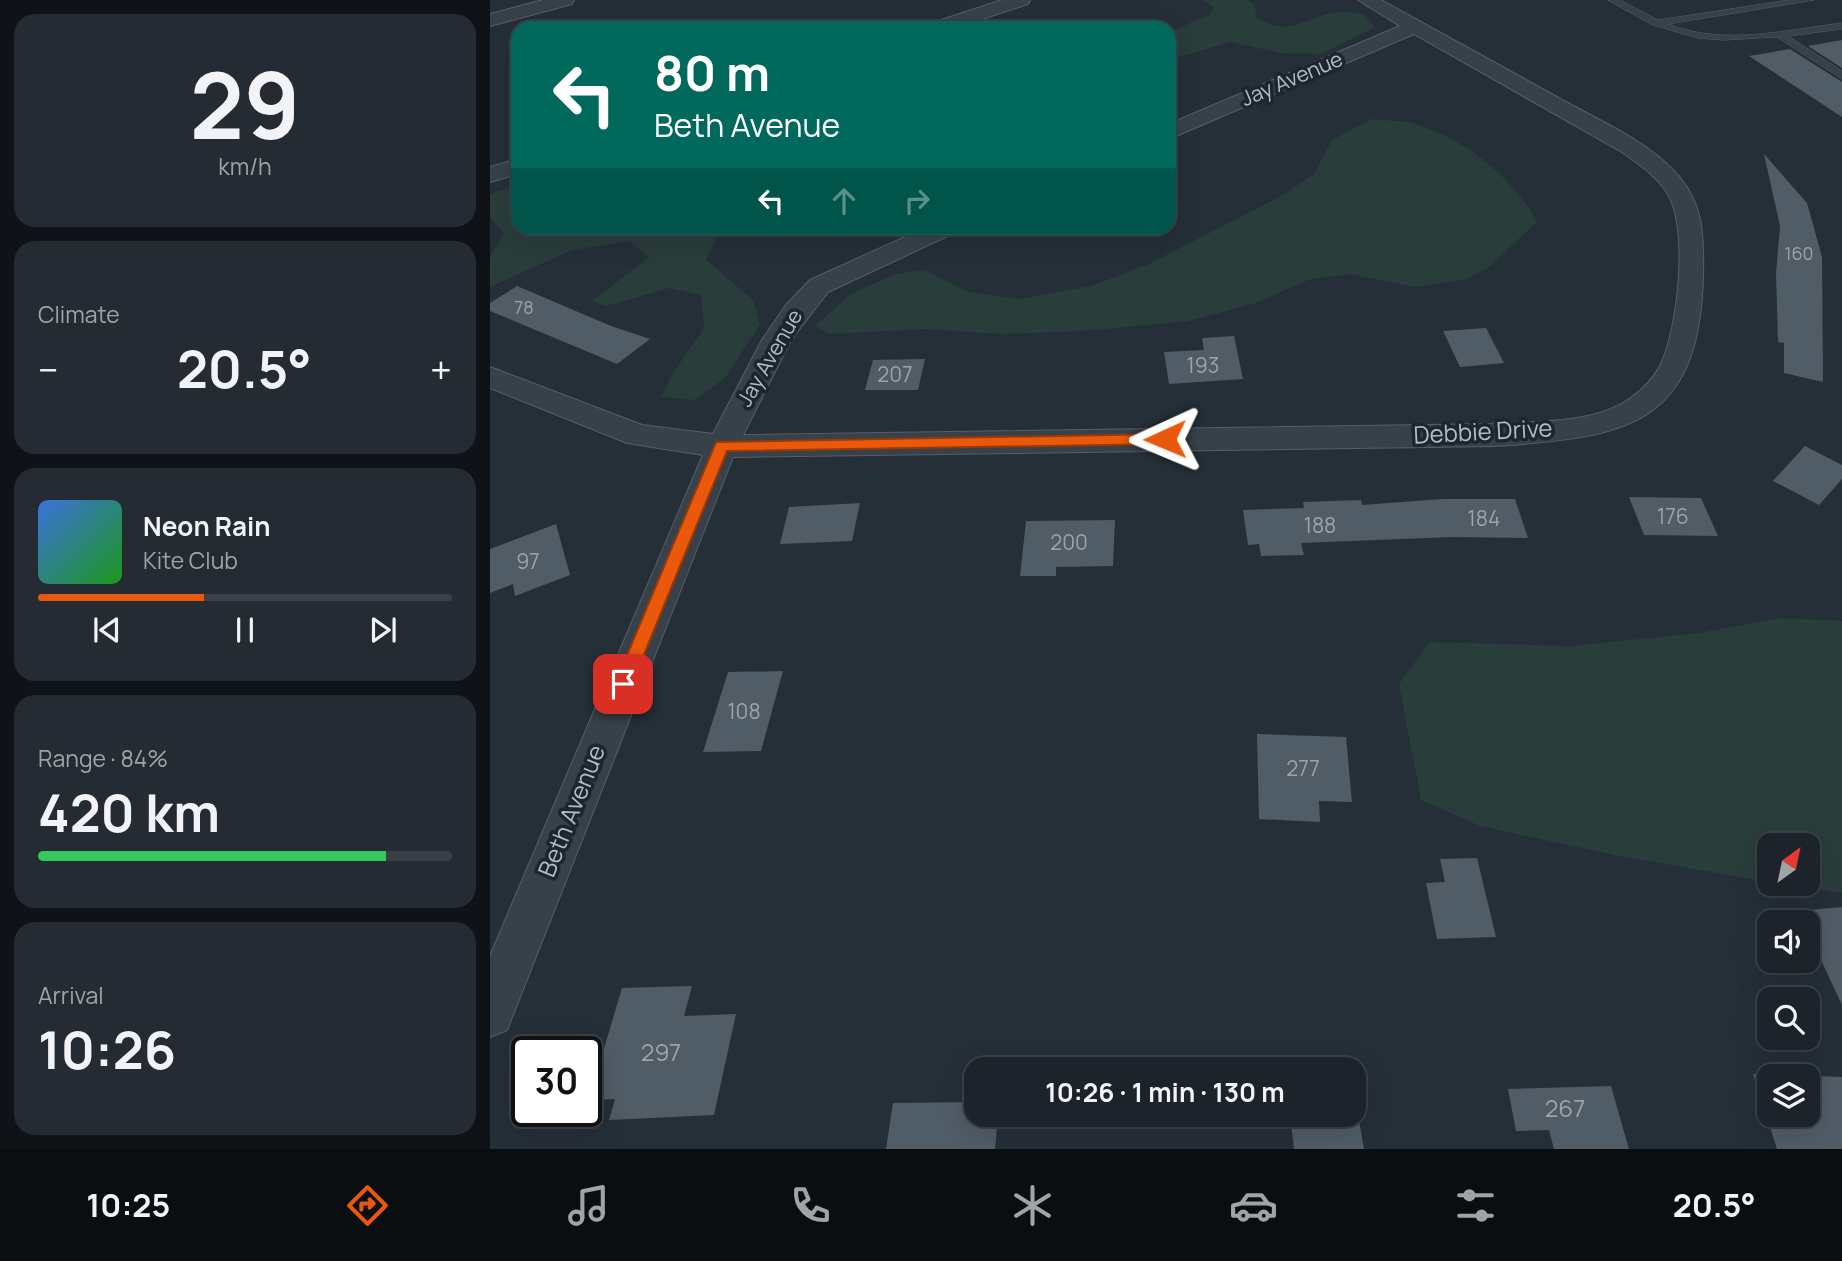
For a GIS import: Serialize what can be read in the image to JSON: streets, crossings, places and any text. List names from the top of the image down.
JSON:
{
  "streets": {
    "street": ["Jay Avenue", "Debbie Drive", "Beth Avenue"]
  },
  "crossings": [
    ["Jay Avenue", "Debbie Drive"],
    ["Jay Avenue", "Beth Avenue"],
    ["Debbie Drive", "Beth Avenue"]
  ],
  "house_numbers": [
    "160",
    "78",
    "193",
    "207",
    "176",
    "184",
    "188",
    "200",
    "97",
    "108",
    "277",
    "297",
    "267"
  ],
  "north": "top right",
  "page": {
    "tile": [
      ["29", "km/h"],
      "Climate",
      ["Range · 84%", "420 km"],
      ["Arrival", "10:26"]
    ],
    "turn": ["80 m", "Beth Avenue"],
    "heat": ["−", "20.5°", "+"],
    "song": ["Neon Rain", "Kite Club"],
    "limit": "30",
    "trip": "10:26 · 1 min · 130 m",
    "tabs": ["10:25", "20.5°"]
  }
}
